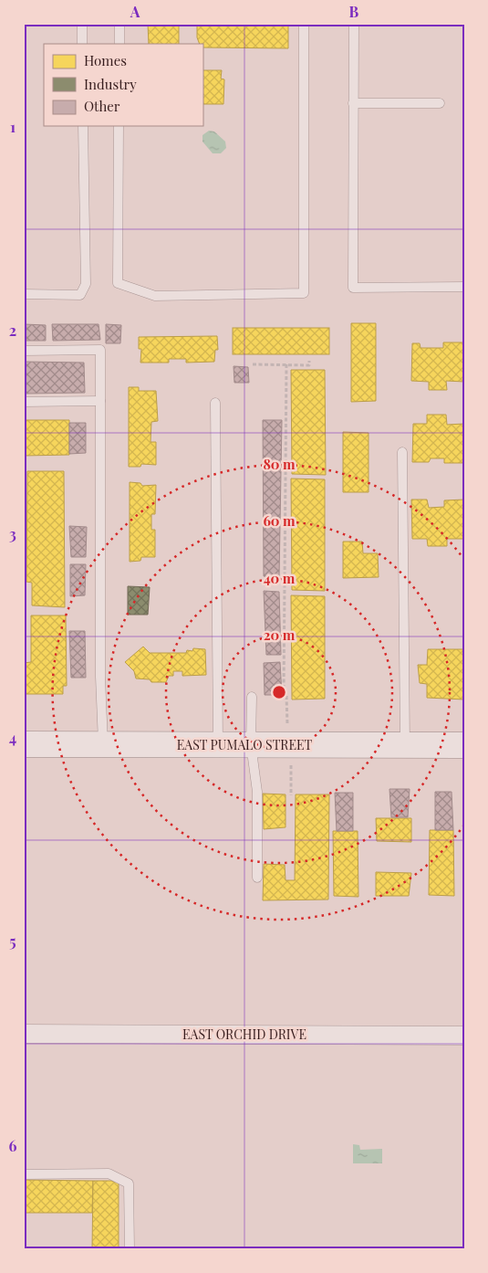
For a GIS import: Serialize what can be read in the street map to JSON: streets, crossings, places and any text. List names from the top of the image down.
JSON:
{
  "streets": {
    "street": ["EAST PUMALO STREET", "EAST ORCHID DRIVE"]
  },
  "legend": ["Homes", "Industry", "Other"],
  "grid": {
    "columns": ["A", "B"],
    "rows": [
      "1",
      "2",
      "3",
      "4",
      "5",
      "6"
    ]
  },
  "rings": [
    "80 m",
    "60 m",
    "40 m",
    "20 m"
  ]
}
